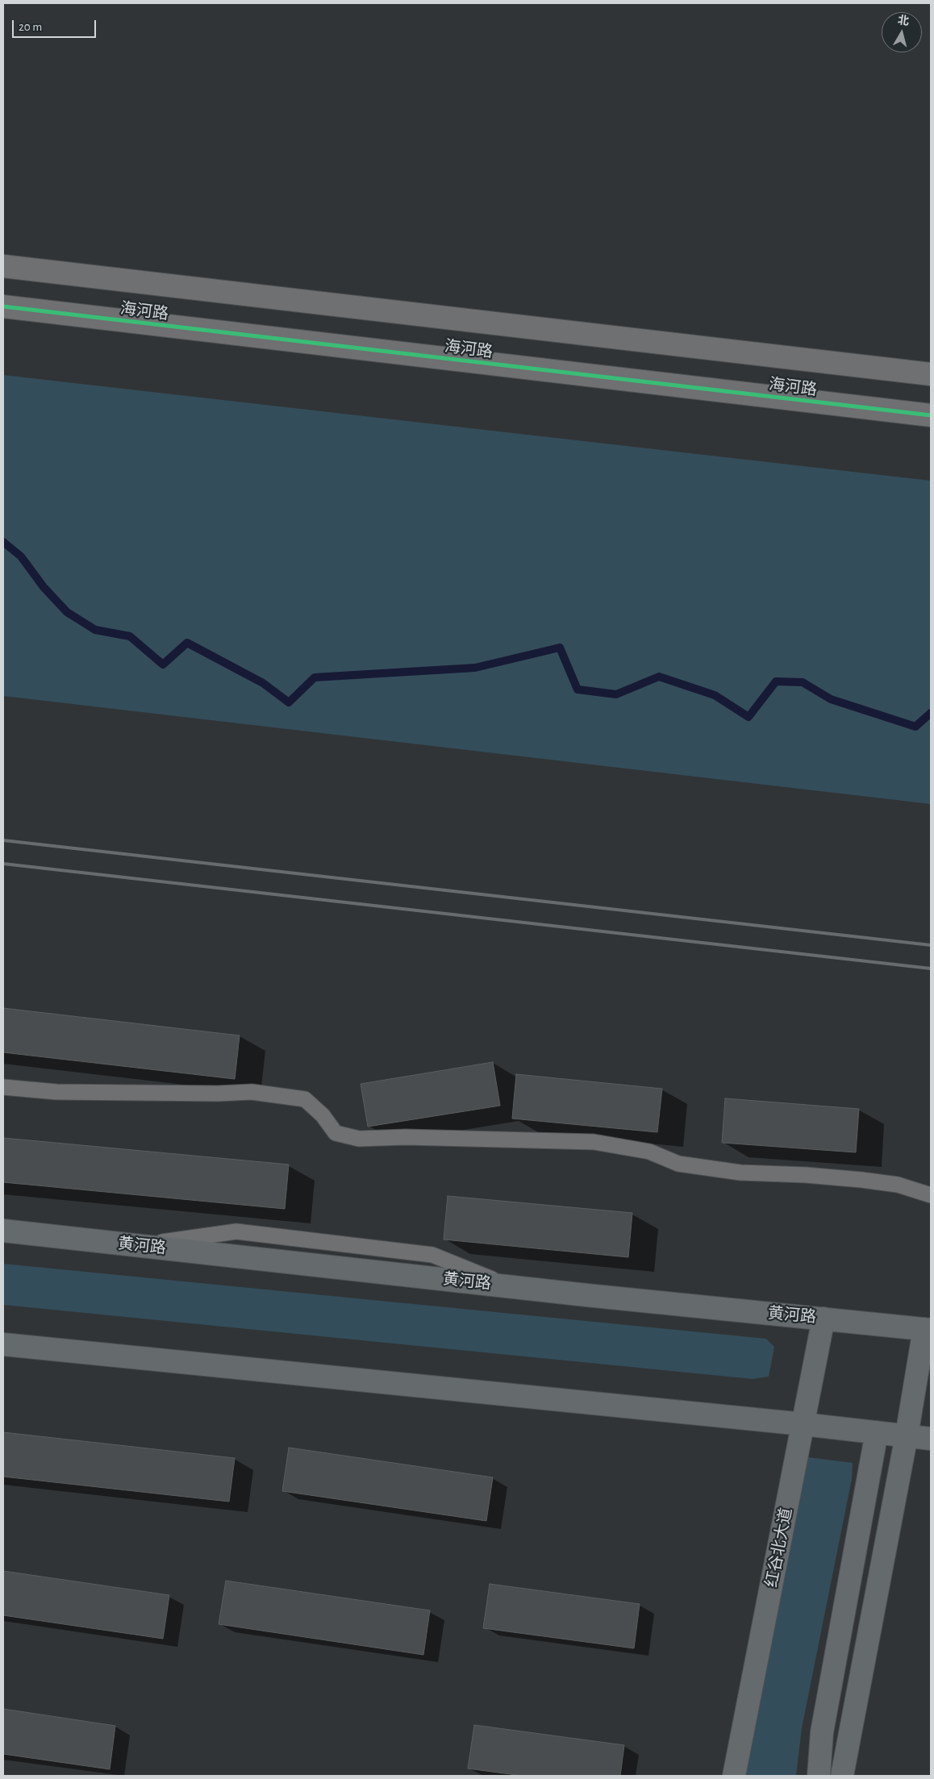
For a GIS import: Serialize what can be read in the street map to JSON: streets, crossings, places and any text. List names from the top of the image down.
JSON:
{
  "streets": {
    "main road": ["黄河路", "红谷北大道"],
    "street": ["海河路"]
  },
  "crossings": [
    ["黄河路", "红谷北大道"]
  ],
  "scale_bar": "20 m",
  "north": "top"
}
